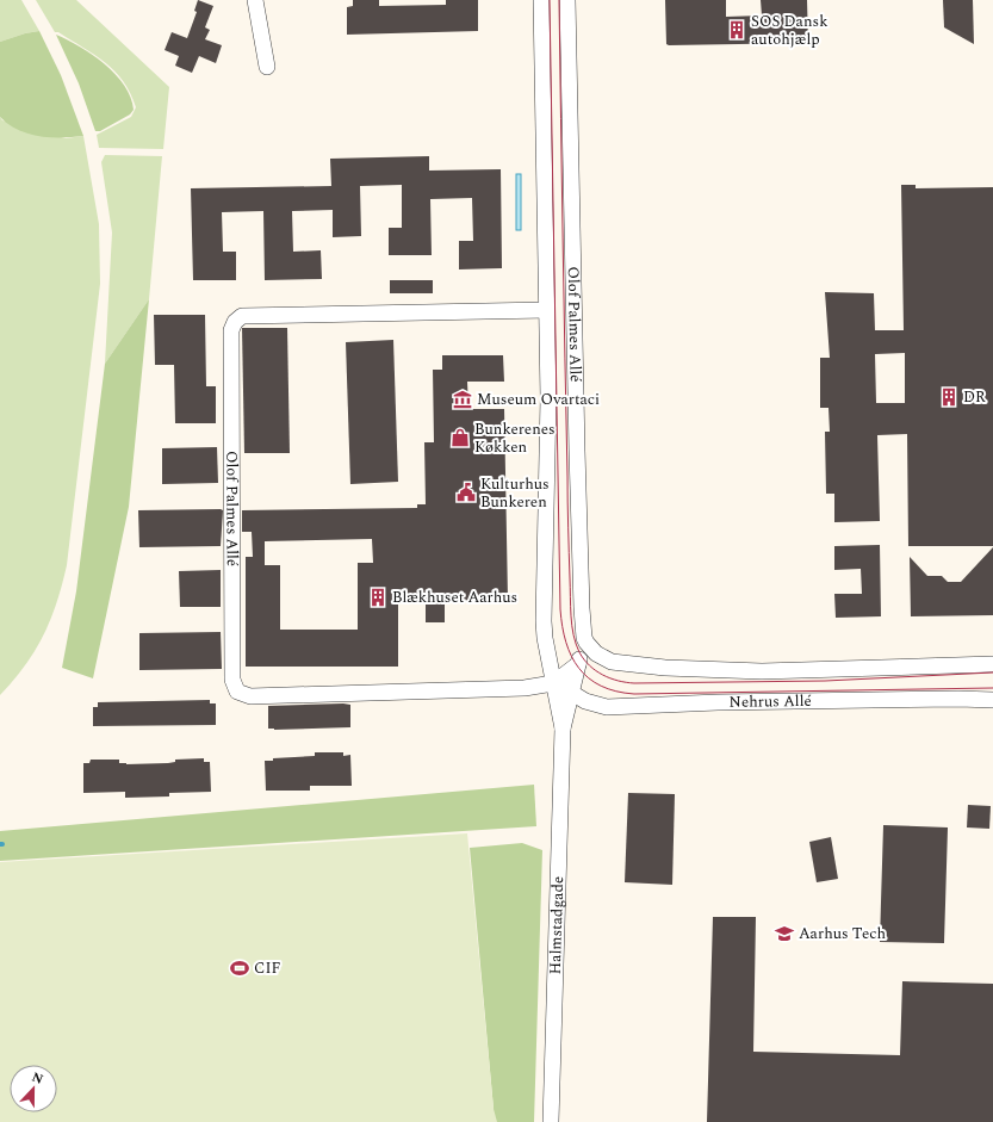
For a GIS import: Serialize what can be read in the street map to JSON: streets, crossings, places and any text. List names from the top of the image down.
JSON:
{
  "streets": {
    "street": ["Olof Palmes Allé", "Nehrus Allé", "Halmstadgade"]
  },
  "crossings": [
    ["Olof Palmes Allé", "Nehrus Allé"],
    ["Olof Palmes Allé", "Halmstadgade"],
    ["Nehrus Allé", "Halmstadgade"]
  ],
  "places": {
    "building": ["SOS Dansk autohjælp", "DR", "Blækhuset Aarhus"],
    "museum": ["Museum Ovartaci"],
    "shop": ["Bunkerenes Køkken"],
    "public building": ["Kulturhus Bunkeren"],
    "school or university": ["Aarhus Tech"],
    "sports": ["CIF"]
  },
  "north": "top"
}
